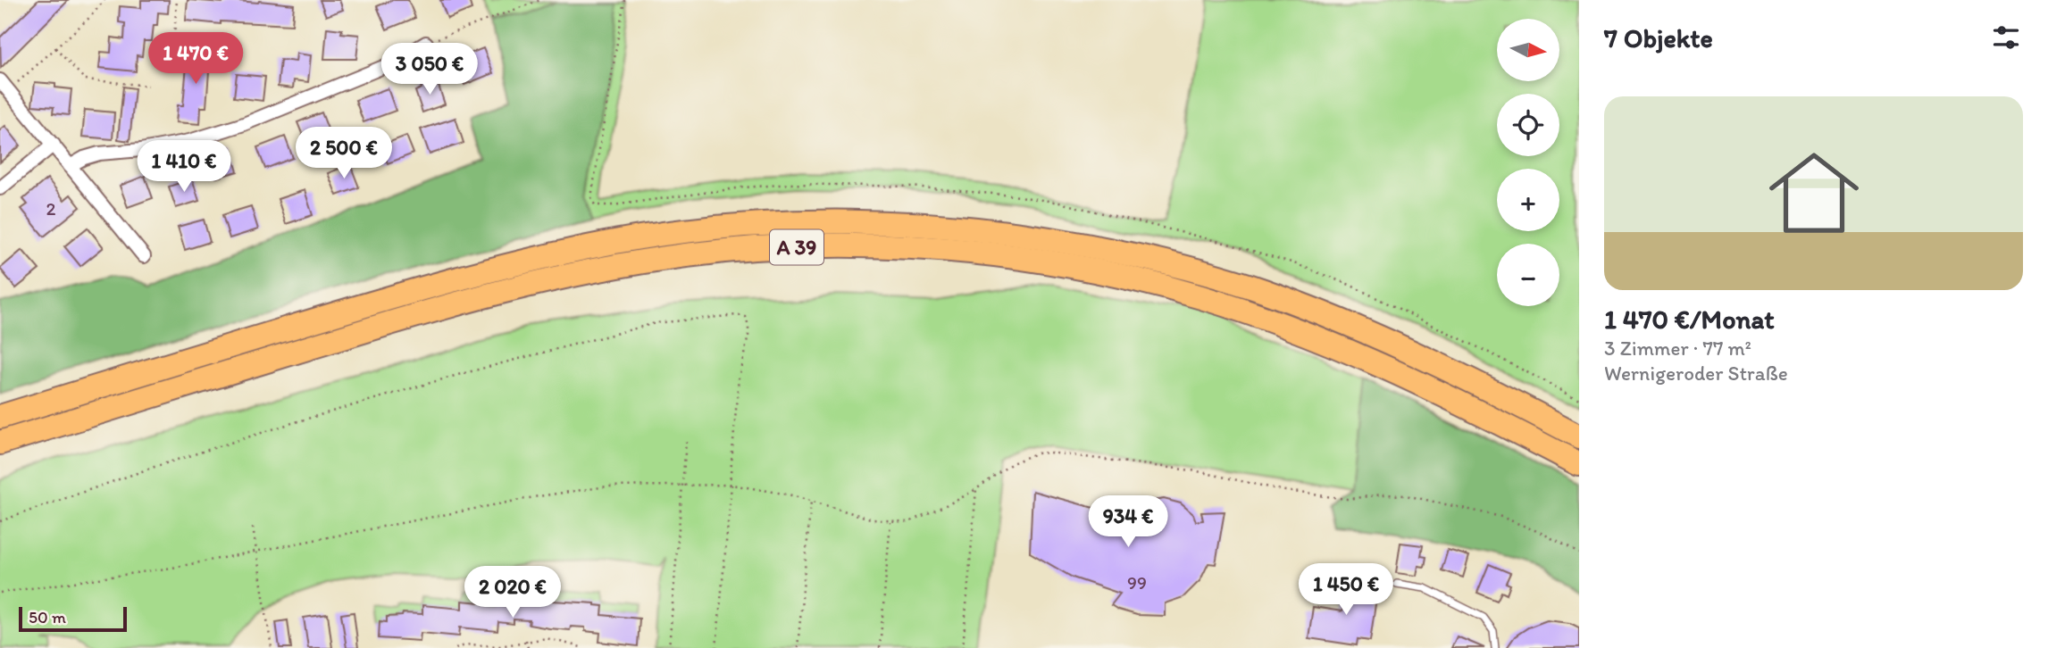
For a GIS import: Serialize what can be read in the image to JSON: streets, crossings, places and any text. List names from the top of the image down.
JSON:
{
  "streets": {
    "highway": ["A 39"]
  },
  "house_numbers": ["2", "99"],
  "scale_bar": "50 m",
  "north": "right",
  "page": {
    "heading": "7 Objekte",
    "map_buttons": ["+", "−"],
    "price": [
      "1 470 €",
      "3 050 €",
      "2 500 €",
      "1 410 €",
      "934 €",
      "1 450 €",
      "2 020 €"
    ],
    "list": [
      {
        "name": "1 470 €/Monat",
        "note": "3 Zimmer · 77 m² · Wernigeroder Straße"
      }
    ],
    "scale": "50 m"
  }
}
